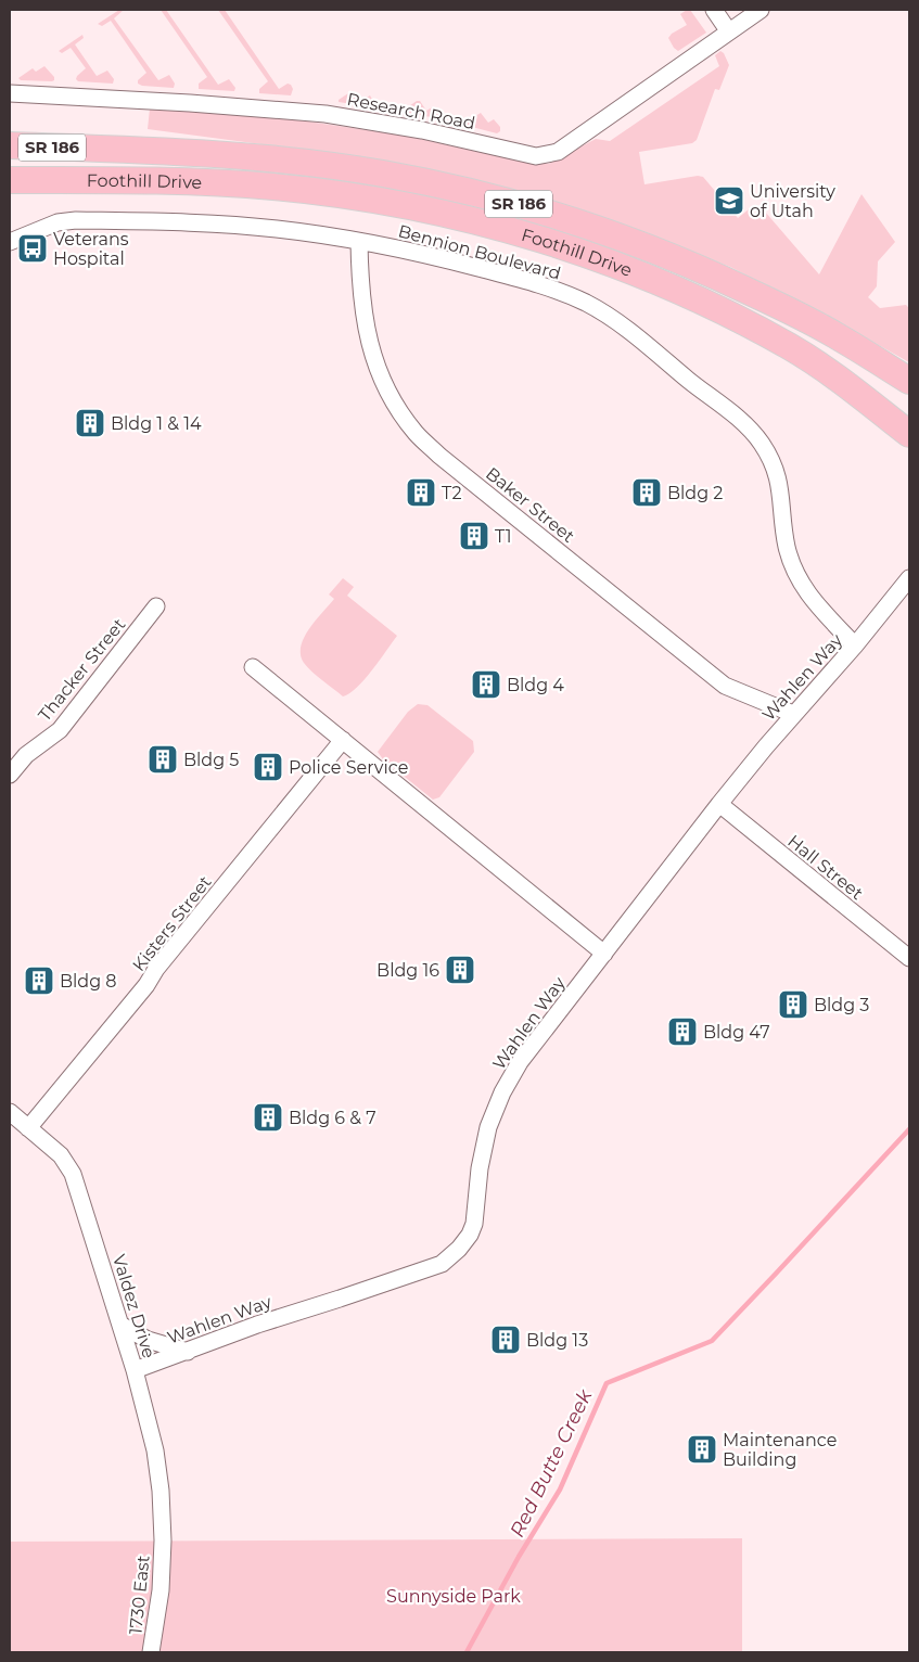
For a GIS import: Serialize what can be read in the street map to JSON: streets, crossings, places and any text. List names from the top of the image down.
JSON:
{
  "streets": {
    "main road": ["SR 186", "Foothill Drive"],
    "street": [
      "Research Road",
      "Bennion Boulevard",
      "Baker Street",
      "Thacker Street",
      "Wahlen Way",
      "Hall Street",
      "Kisters Street",
      "Valdez Drive",
      "1730 East"
    ]
  },
  "crossings": [
    ["Bennion Boulevard", "Baker Street"],
    ["Bennion Boulevard", "Wahlen Way"],
    ["Baker Street", "Wahlen Way"],
    ["Wahlen Way", "Hall Street"],
    ["Wahlen Way", "Valdez Drive"],
    ["Kisters Street", "Valdez Drive"],
    ["Valdez Drive", "1730 East"]
  ],
  "water": ["Red Butte Creek"],
  "parks": ["Sunnyside Park"],
  "places": {
    "school or university": ["University of Utah"],
    "bus stop": ["Veterans Hospital"],
    "building": [
      "Bldg 1 & 14",
      "T2",
      "Bldg 2",
      "T1",
      "Bldg 4",
      "Bldg 5",
      "Police Service",
      "Bldg 16",
      "Bldg 8",
      "Bldg 3",
      "Bldg 47",
      "Bldg 6 & 7",
      "Bldg 13",
      "Maintenance Building"
    ]
  }
}
